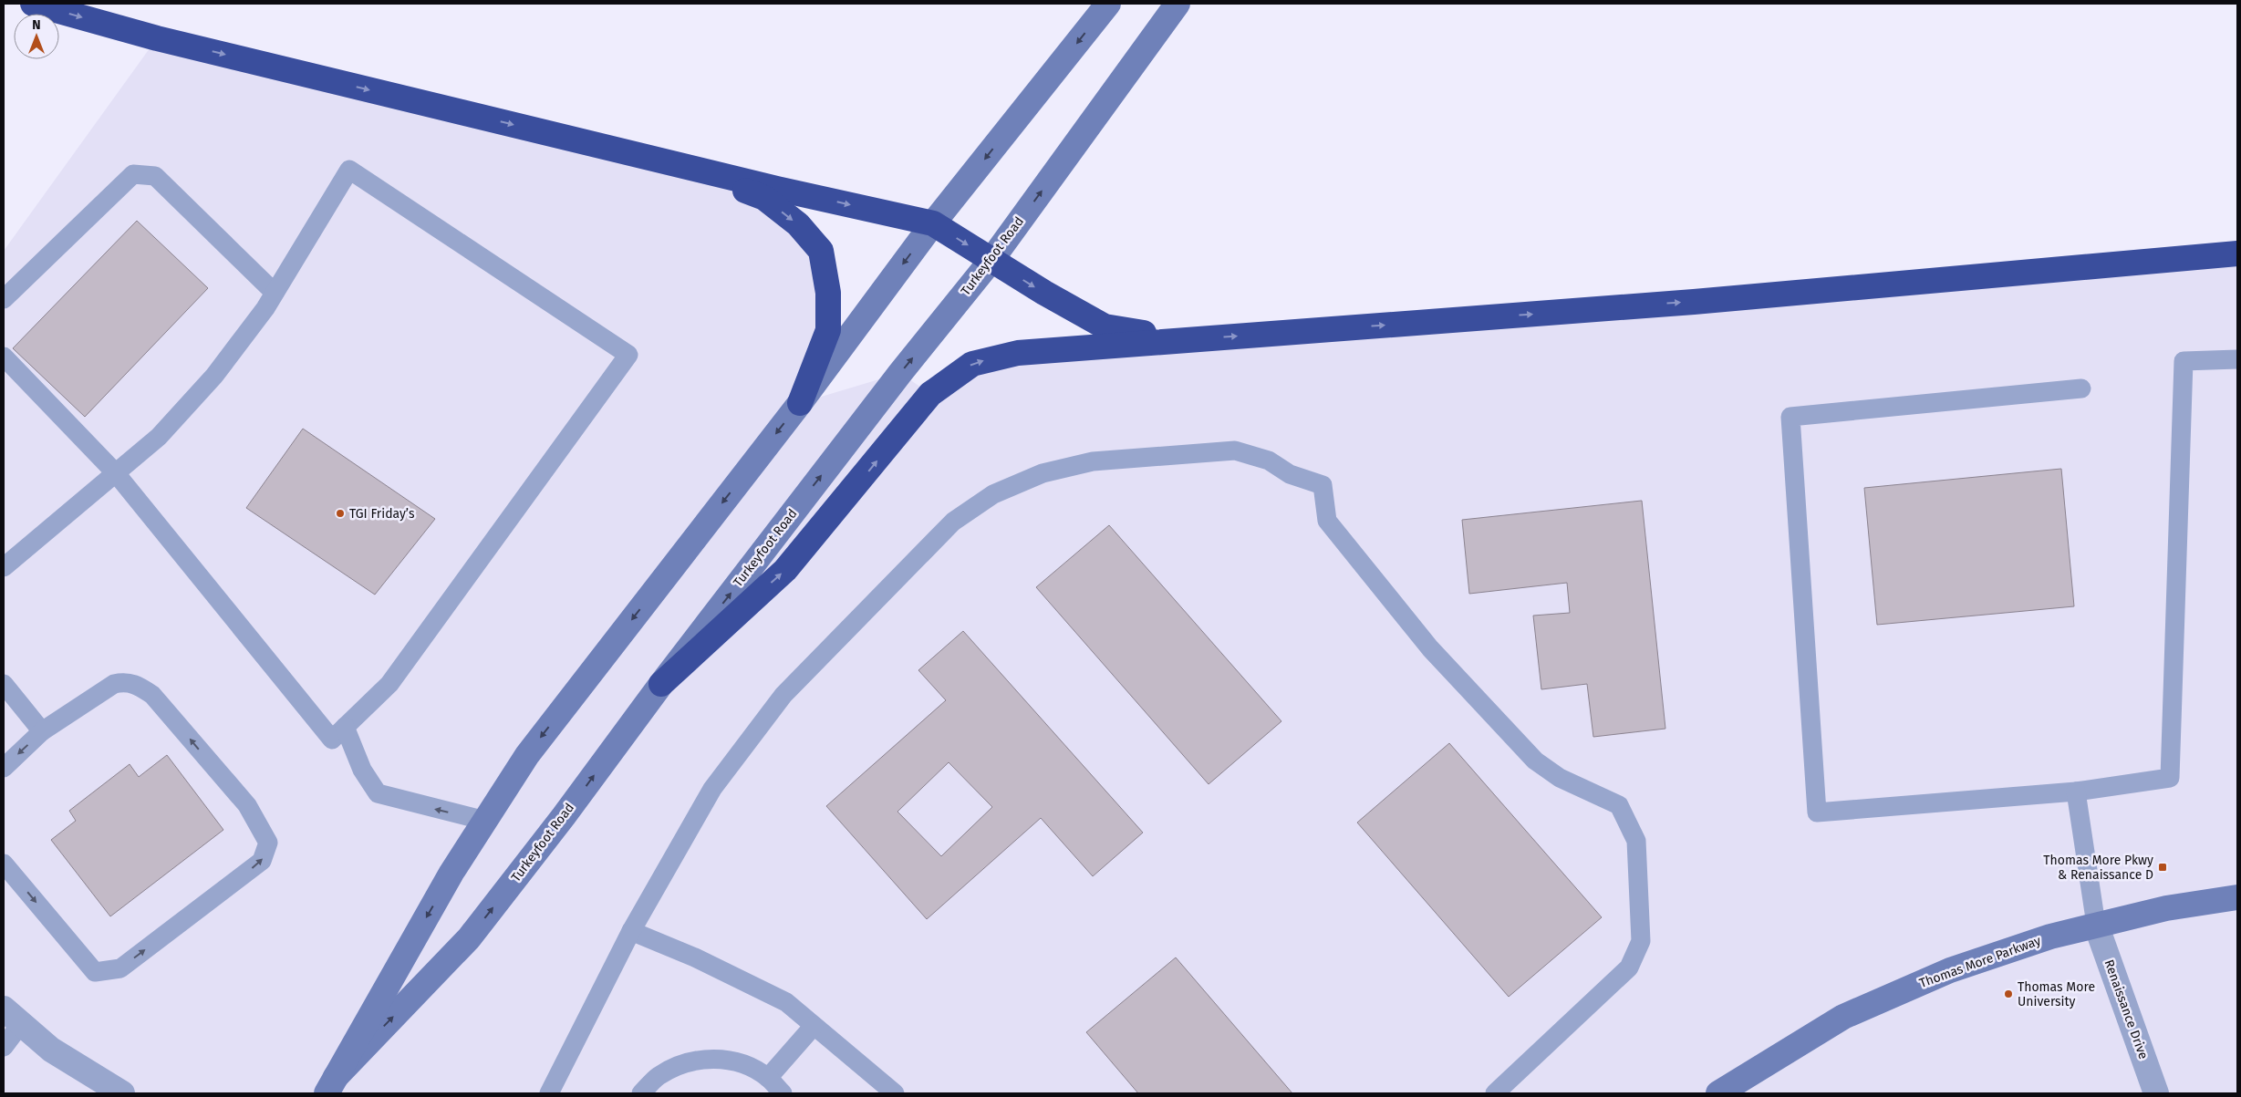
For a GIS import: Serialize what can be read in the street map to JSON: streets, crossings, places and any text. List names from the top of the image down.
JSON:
{
  "streets": {
    "main road": ["Turkeyfoot Road", "Thomas More Parkway"],
    "street": ["Renaissance Drive"]
  },
  "crossings": [
    ["Thomas More Parkway", "Renaissance Drive"]
  ],
  "places": {
    "other": ["TGI Friday’s", "Thomas More University"],
    "transit": ["Thomas More Pkwy & Renaissance D"]
  },
  "north": "top"
}
